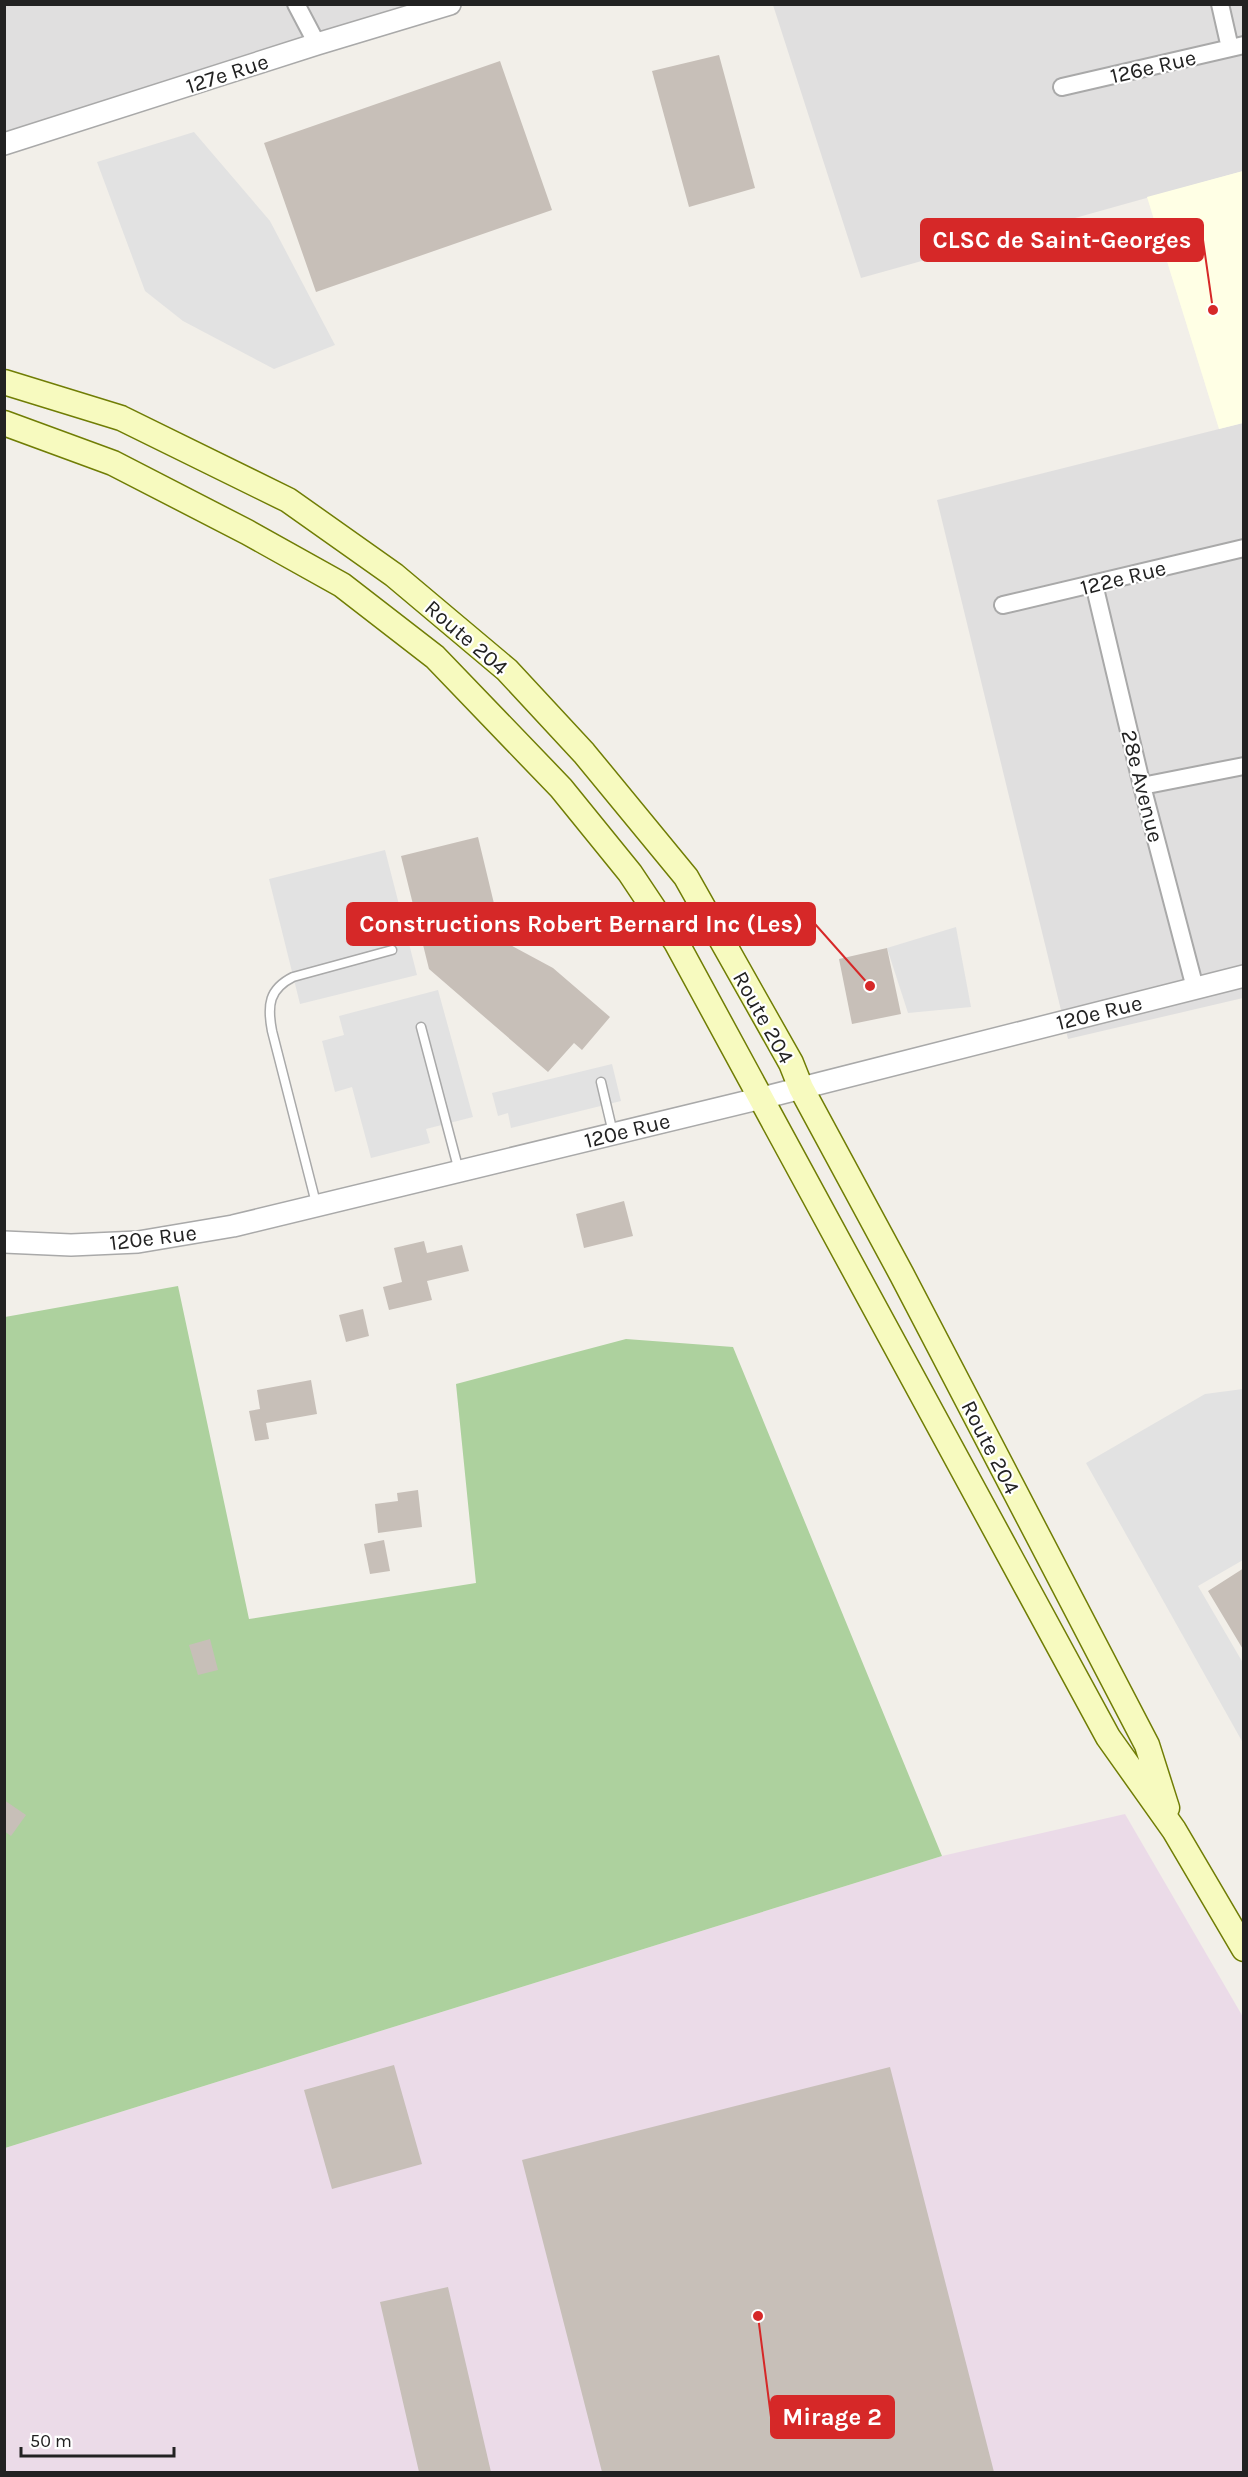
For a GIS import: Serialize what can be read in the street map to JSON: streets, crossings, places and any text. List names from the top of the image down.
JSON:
{
  "streets": {
    "main road": ["Route 204"],
    "street": [
      "126e Rue",
      "127e Rue",
      "122e Rue",
      "28e Avenue",
      "120e Rue"
    ]
  },
  "crossings": [
    ["122e Rue", "28e Avenue"],
    ["Route 204", "120e Rue"],
    ["28e Avenue", "120e Rue"]
  ],
  "places": ["CLSC de Saint-Georges", "Constructions Robert Bernard Inc (Les)", "Mirage 2"],
  "scale_bar": "50 m"
}
